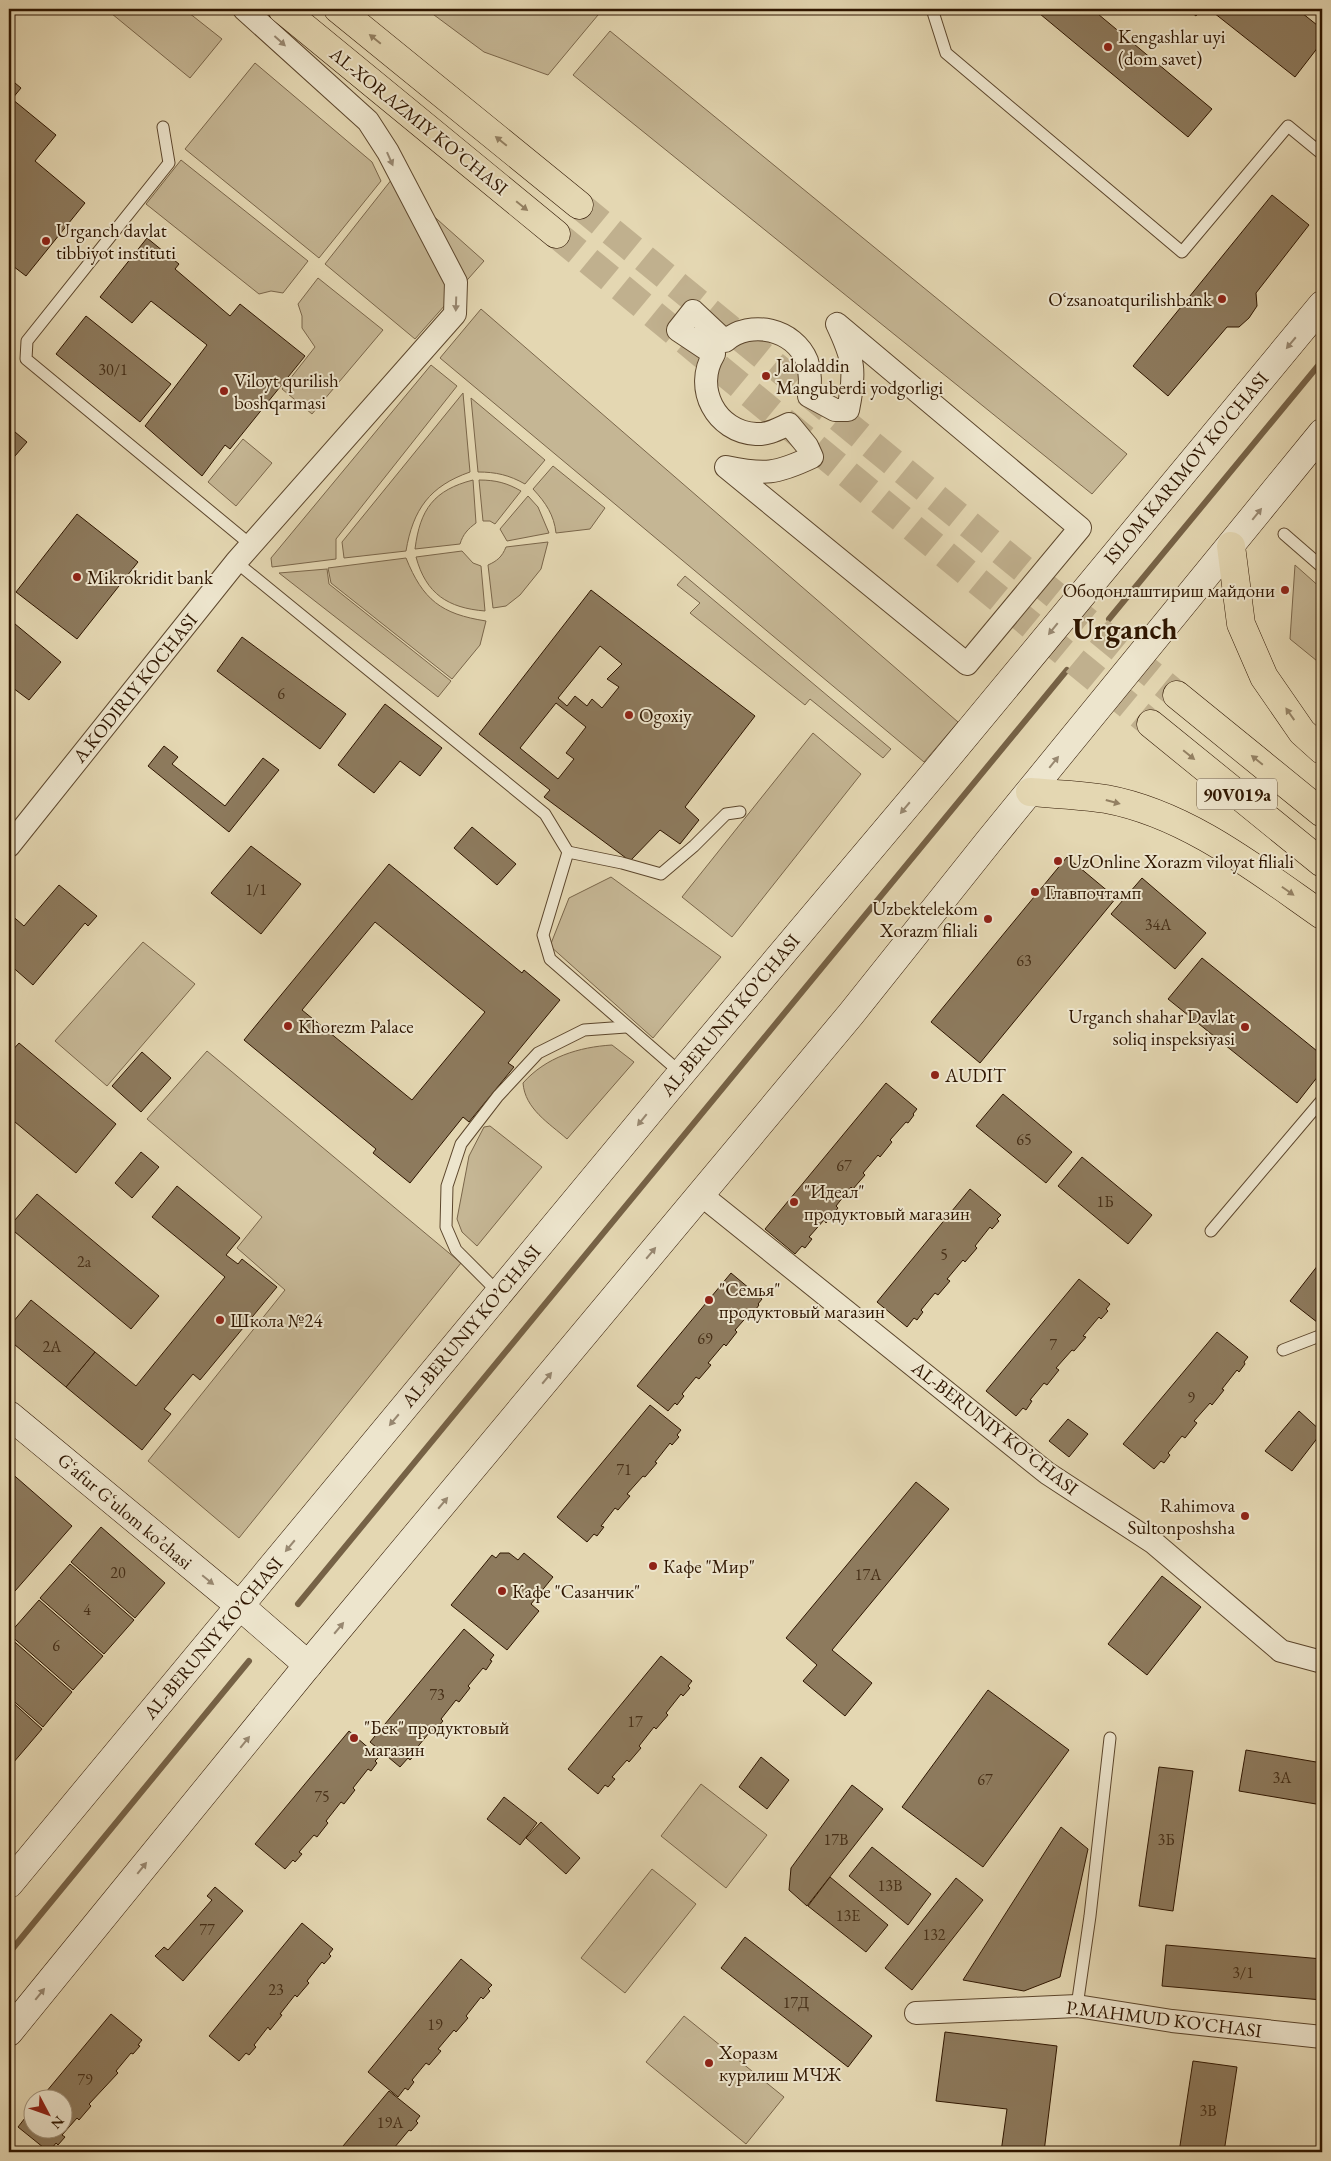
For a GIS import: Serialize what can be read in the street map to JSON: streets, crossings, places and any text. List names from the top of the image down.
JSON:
{
  "streets": {
    "main road": [
      "AL-XORAZMIY KO’CHASI",
      "ISLOM KARIMOV KO'CHASI",
      "90V019a",
      "AL-BERUNIY KO’CHASI",
      "Gʻafur Gʻulom ko’chasi"
    ],
    "street": ["A.KODIRIY KOCHASI", "P.MAHMUD KO'CHASI"]
  },
  "crossings": [
    ["ISLOM KARIMOV KO'CHASI", "AL-BERUNIY KO’CHASI"],
    ["AL-BERUNIY KO’CHASI", "Gʻafur Gʻulom ko’chasi"]
  ],
  "one_way": ["Gʻafur Gʻulom ko’chasi"],
  "districts": ["Urganch"],
  "places": [
    "Kengashlar uyi (dom savet)",
    "Urganch davlat tibbiyot instituti",
    "Oʻzsanoatqurilishbank",
    "Jaloladdin Manguberdi yodgorligi",
    "Viloyt qurilish boshqarmasi",
    "Mikrokridit bank",
    "Ободонлаштириш майдони",
    "Ogoxiy",
    "UzOnline Xorazm viloyat filiali",
    "Главпочтамп",
    "Uzbektelekom Xorazm filiali",
    "Khorezm Palace",
    "Urganch shahar Davlat soliq inspeksiyasi",
    "AUDIT",
    "\"Идеал\" продуктовый магазин",
    "\"Семья\" продуктовый магазин",
    "Школа №24",
    "Rahimova Sultonposhsha",
    "Кафе \"Мир\"",
    "Кафе \"Сазанчик\"",
    "\"Бек\" продуктовый магазин",
    "Хоразм курилиш МЧЖ"
  ],
  "house_numbers": [
    "30/1",
    "6",
    "1/1",
    "34A",
    "63",
    "65",
    "67",
    "1Б",
    "5",
    "2a",
    "69",
    "7",
    "2A",
    "9",
    "71",
    "20",
    "17A",
    "4",
    "6",
    "73",
    "17",
    "3А",
    "67",
    "75",
    "17В",
    "3Б",
    "13В",
    "13Е",
    "77",
    "132",
    "3/1",
    "23",
    "17Д",
    "19",
    "79",
    "3В",
    "19A"
  ],
  "north": "bottom right"
}
